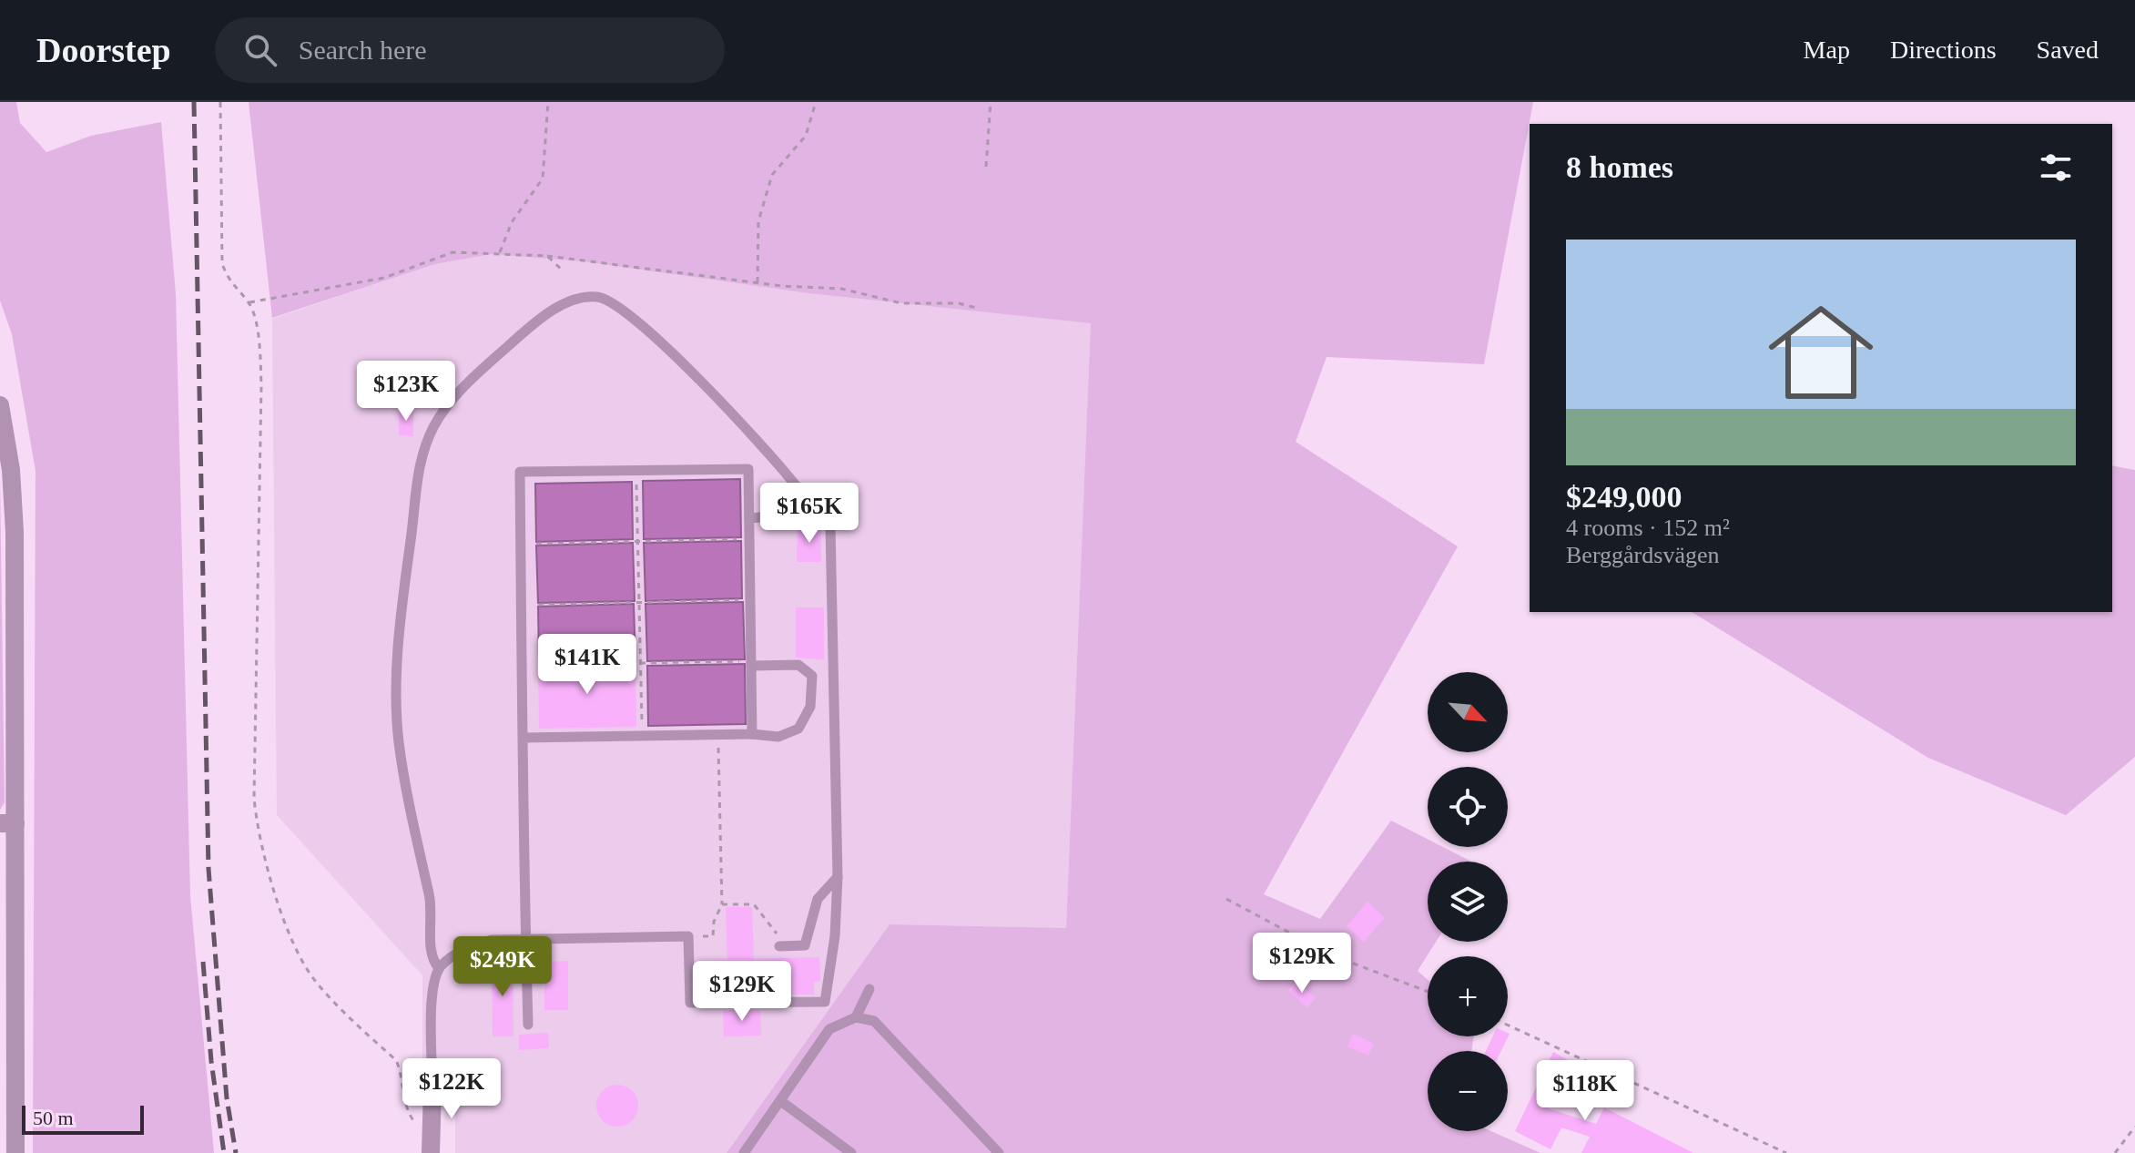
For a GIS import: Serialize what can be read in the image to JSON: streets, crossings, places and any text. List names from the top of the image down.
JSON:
{
  "scale_bar": "50 m",
  "north": "bottom right",
  "page": {
    "header": "Doorstep",
    "search": "Search here",
    "nav": ["Map", "Directions", "Saved"],
    "heading": "8 homes",
    "list": [
      {
        "name": "$249,000",
        "note": "4 rooms · 152 m² · Berggårdsvägen"
      }
    ],
    "price": [
      "$123K",
      "$165K",
      "$141K",
      "$129K",
      "$249K",
      "$129K",
      "$122K",
      "$118K"
    ],
    "map_buttons": ["+", "−"],
    "scale": "50 m"
  }
}
